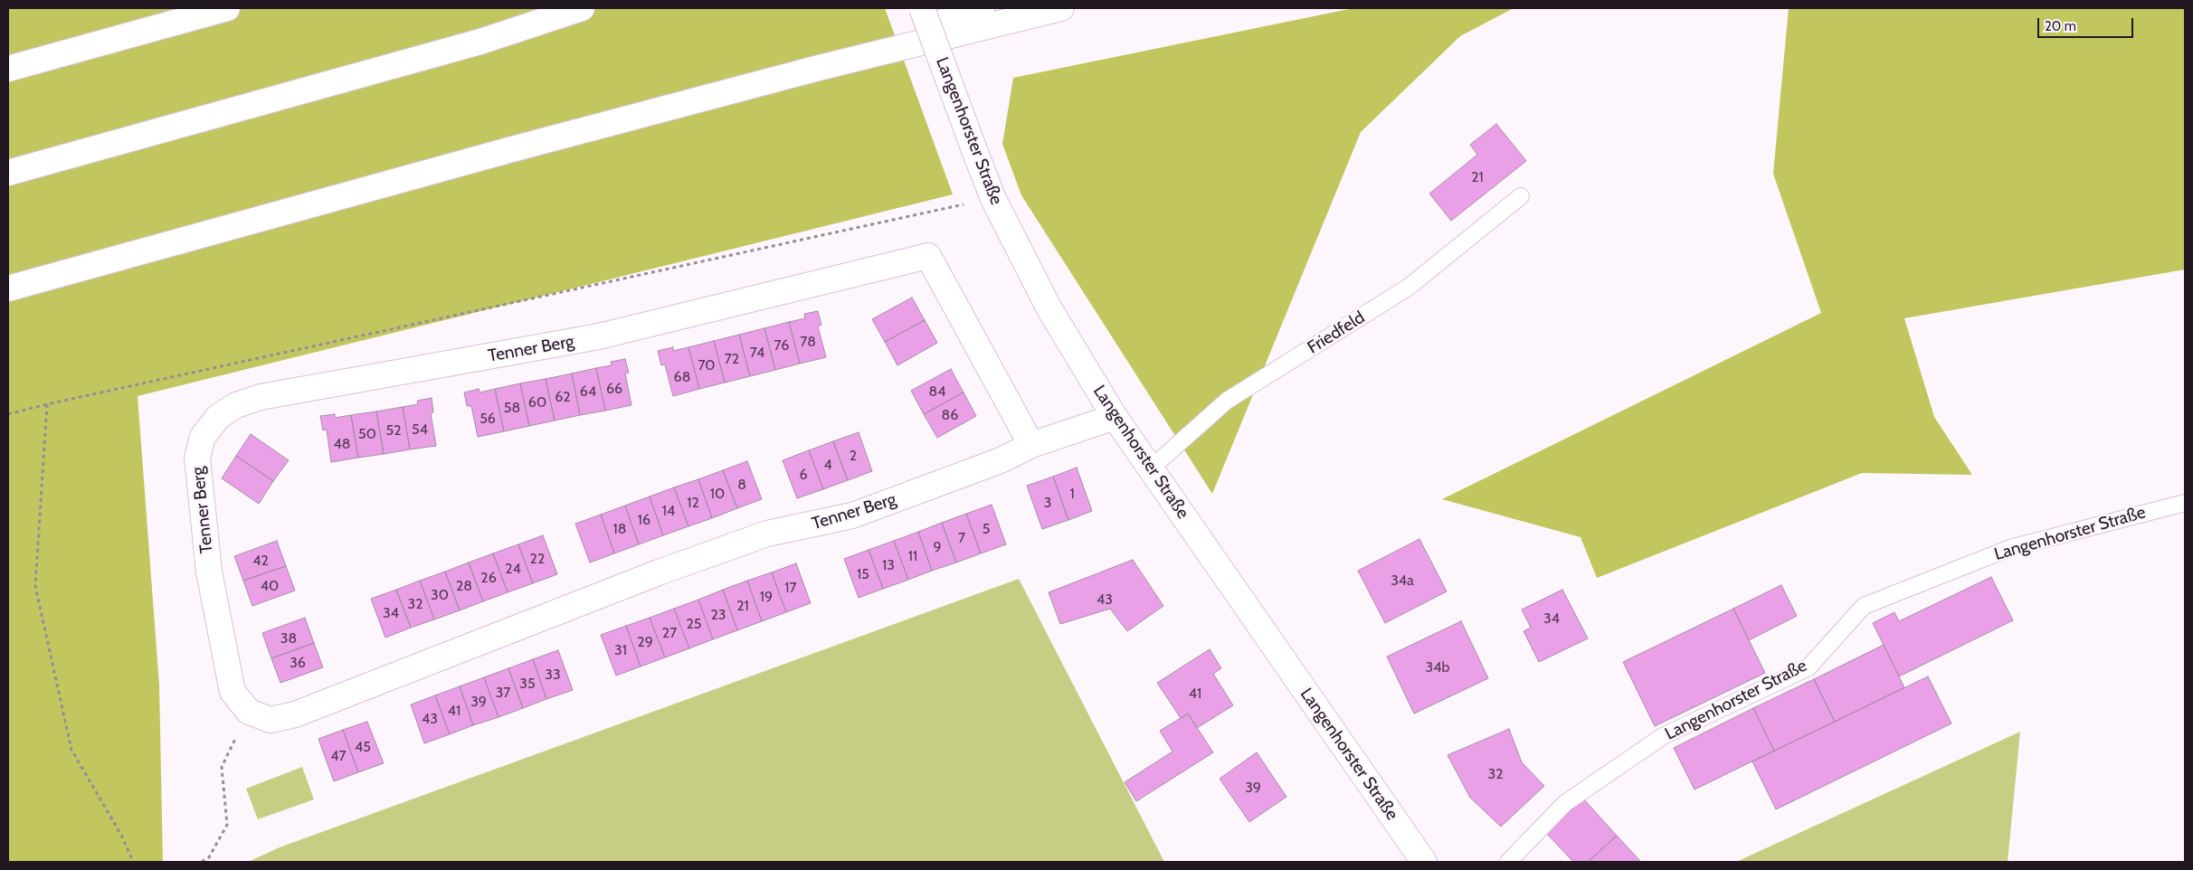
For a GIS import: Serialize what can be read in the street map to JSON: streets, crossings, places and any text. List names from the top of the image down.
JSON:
{
  "streets": {
    "main road": ["Langenhorster Straße", "Tenner Berg"],
    "lane": ["Friedfeld"]
  },
  "crossings": [
    ["Langenhorster Straße", "Friedfeld"],
    ["Langenhorster Straße", "Tenner Berg"]
  ],
  "house_numbers": [
    "21",
    "78",
    "76",
    "74",
    "72",
    "70",
    "68",
    "66",
    "64",
    "84",
    "62",
    "60",
    "58",
    "86",
    "56",
    "54",
    "52",
    "50",
    "48",
    "2",
    "4",
    "6",
    "8",
    "10",
    "1",
    "12",
    "3",
    "14",
    "16",
    "18",
    "5",
    "7",
    "9",
    "11",
    "22",
    "42",
    "13",
    "24",
    "15",
    "26",
    "34a",
    "40",
    "28",
    "17",
    "30",
    "19",
    "43",
    "32",
    "21",
    "34",
    "23",
    "34",
    "25",
    "27",
    "38",
    "29",
    "31",
    "36",
    "34b",
    "33",
    "35",
    "37",
    "41",
    "39",
    "41",
    "43",
    "45",
    "47",
    "32",
    "39"
  ],
  "scale_bar": "20 m"
}
